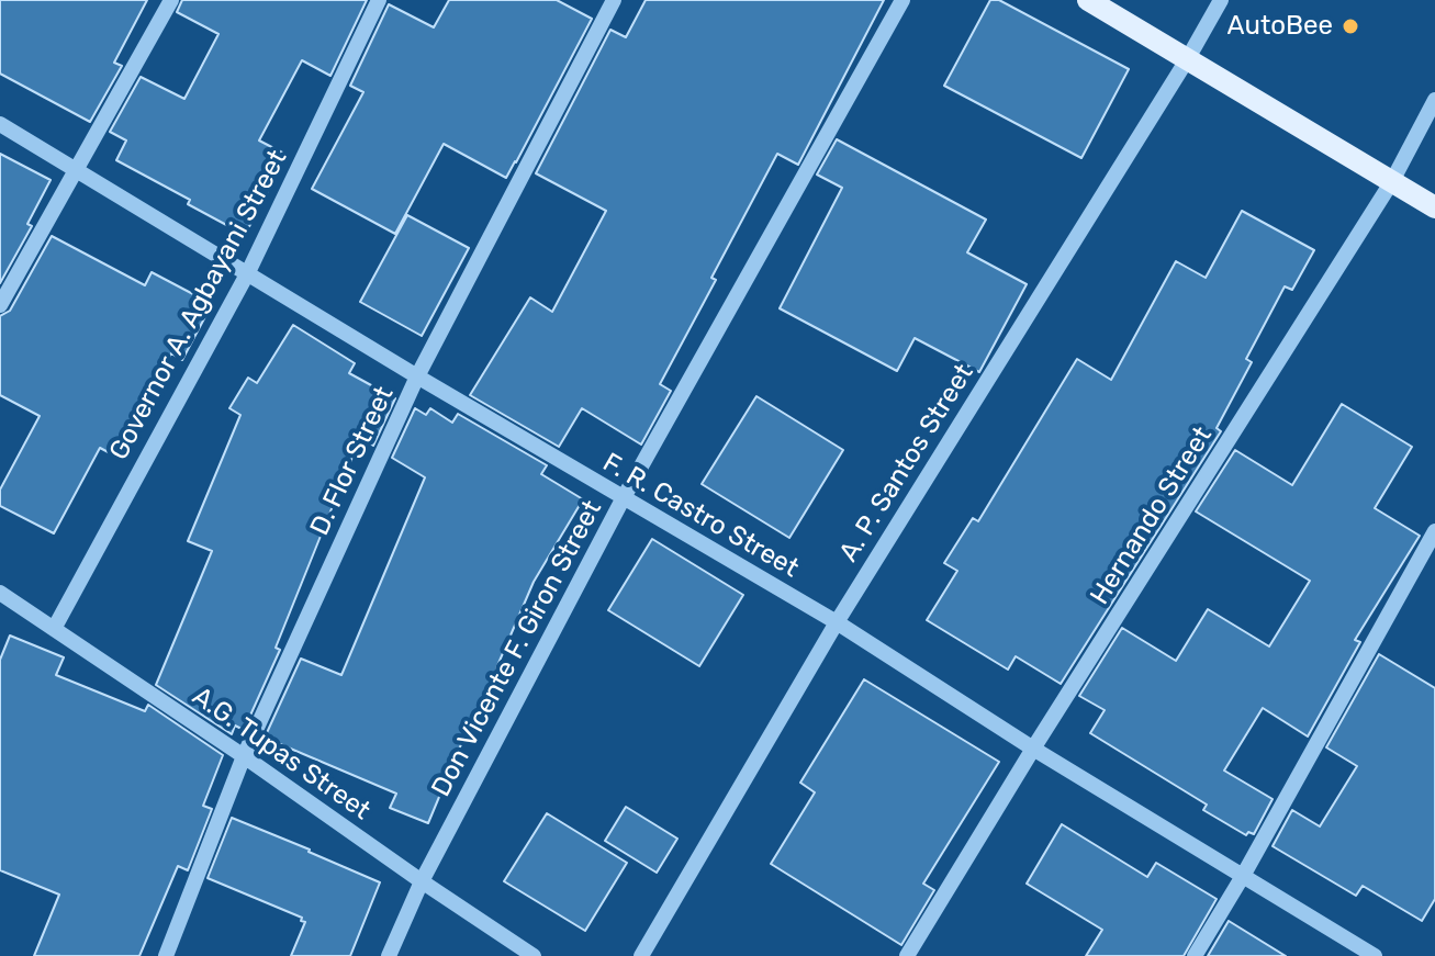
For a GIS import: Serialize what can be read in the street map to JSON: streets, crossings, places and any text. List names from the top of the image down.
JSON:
{
  "streets": {
    "street": [
      "Governor A. Agbayani Street",
      "D. Flor Street",
      "A. P. Santos Street",
      "F. R. Castro Street",
      "Hernando Street",
      "Don Vicente F. Giron Street",
      "A.G. Tupas Street"
    ]
  },
  "crossings": [
    ["Governor A. Agbayani Street", "F. R. Castro Street"],
    ["Governor A. Agbayani Street", "A.G. Tupas Street"],
    ["D. Flor Street", "F. R. Castro Street"],
    ["D. Flor Street", "A.G. Tupas Street"],
    ["A. P. Santos Street", "F. R. Castro Street"],
    ["F. R. Castro Street", "Hernando Street"],
    ["F. R. Castro Street", "Don Vicente F. Giron Street"],
    ["Don Vicente F. Giron Street", "A.G. Tupas Street"]
  ],
  "places": ["AutoBee"]
}
